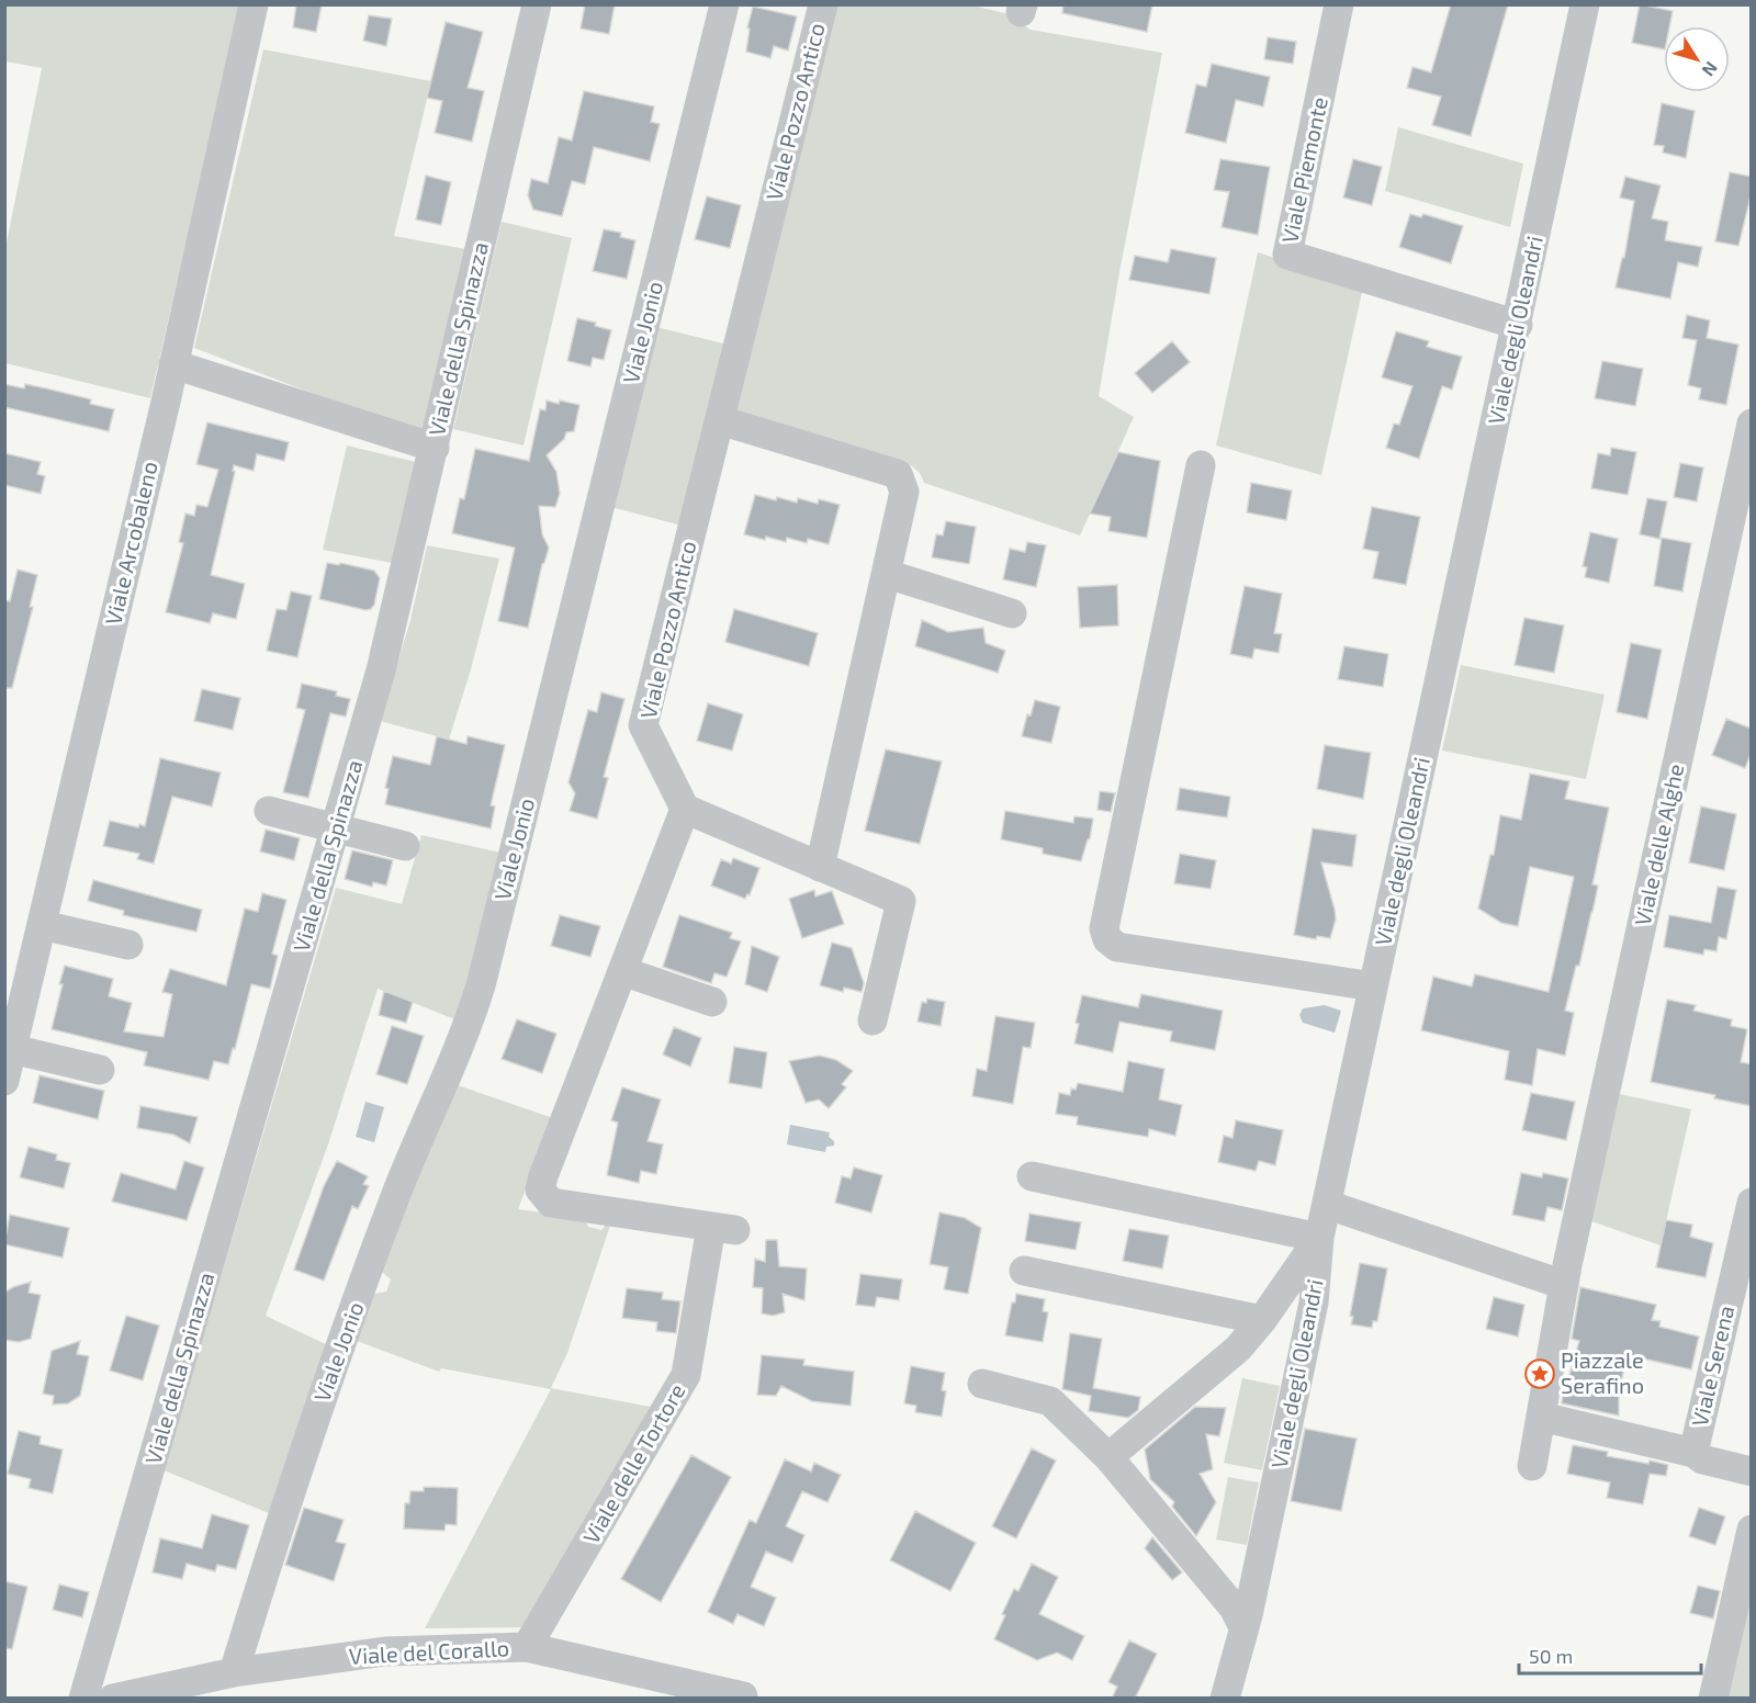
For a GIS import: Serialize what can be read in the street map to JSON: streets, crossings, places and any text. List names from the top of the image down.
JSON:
{
  "streets": {
    "street": [
      "Viale Pozzo Antico",
      "Viale Piemonte",
      "Viale degli Oleandri",
      "Viale Jonio",
      "Viale della Spinazza",
      "Viale Arcobaleno",
      "Viale delle Alghe",
      "Viale Serena",
      "Viale delle Tortore",
      "Viale del Corallo"
    ]
  },
  "crossings": [
    ["Viale Piemonte", "Viale degli Oleandri"],
    ["Viale Jonio", "Viale del Corallo"],
    ["Viale delle Tortore", "Viale del Corallo"]
  ],
  "places": {
    "place": ["Piazzale Serafino"]
  },
  "scale_bar": "50 m",
  "north": "bottom right"
}
